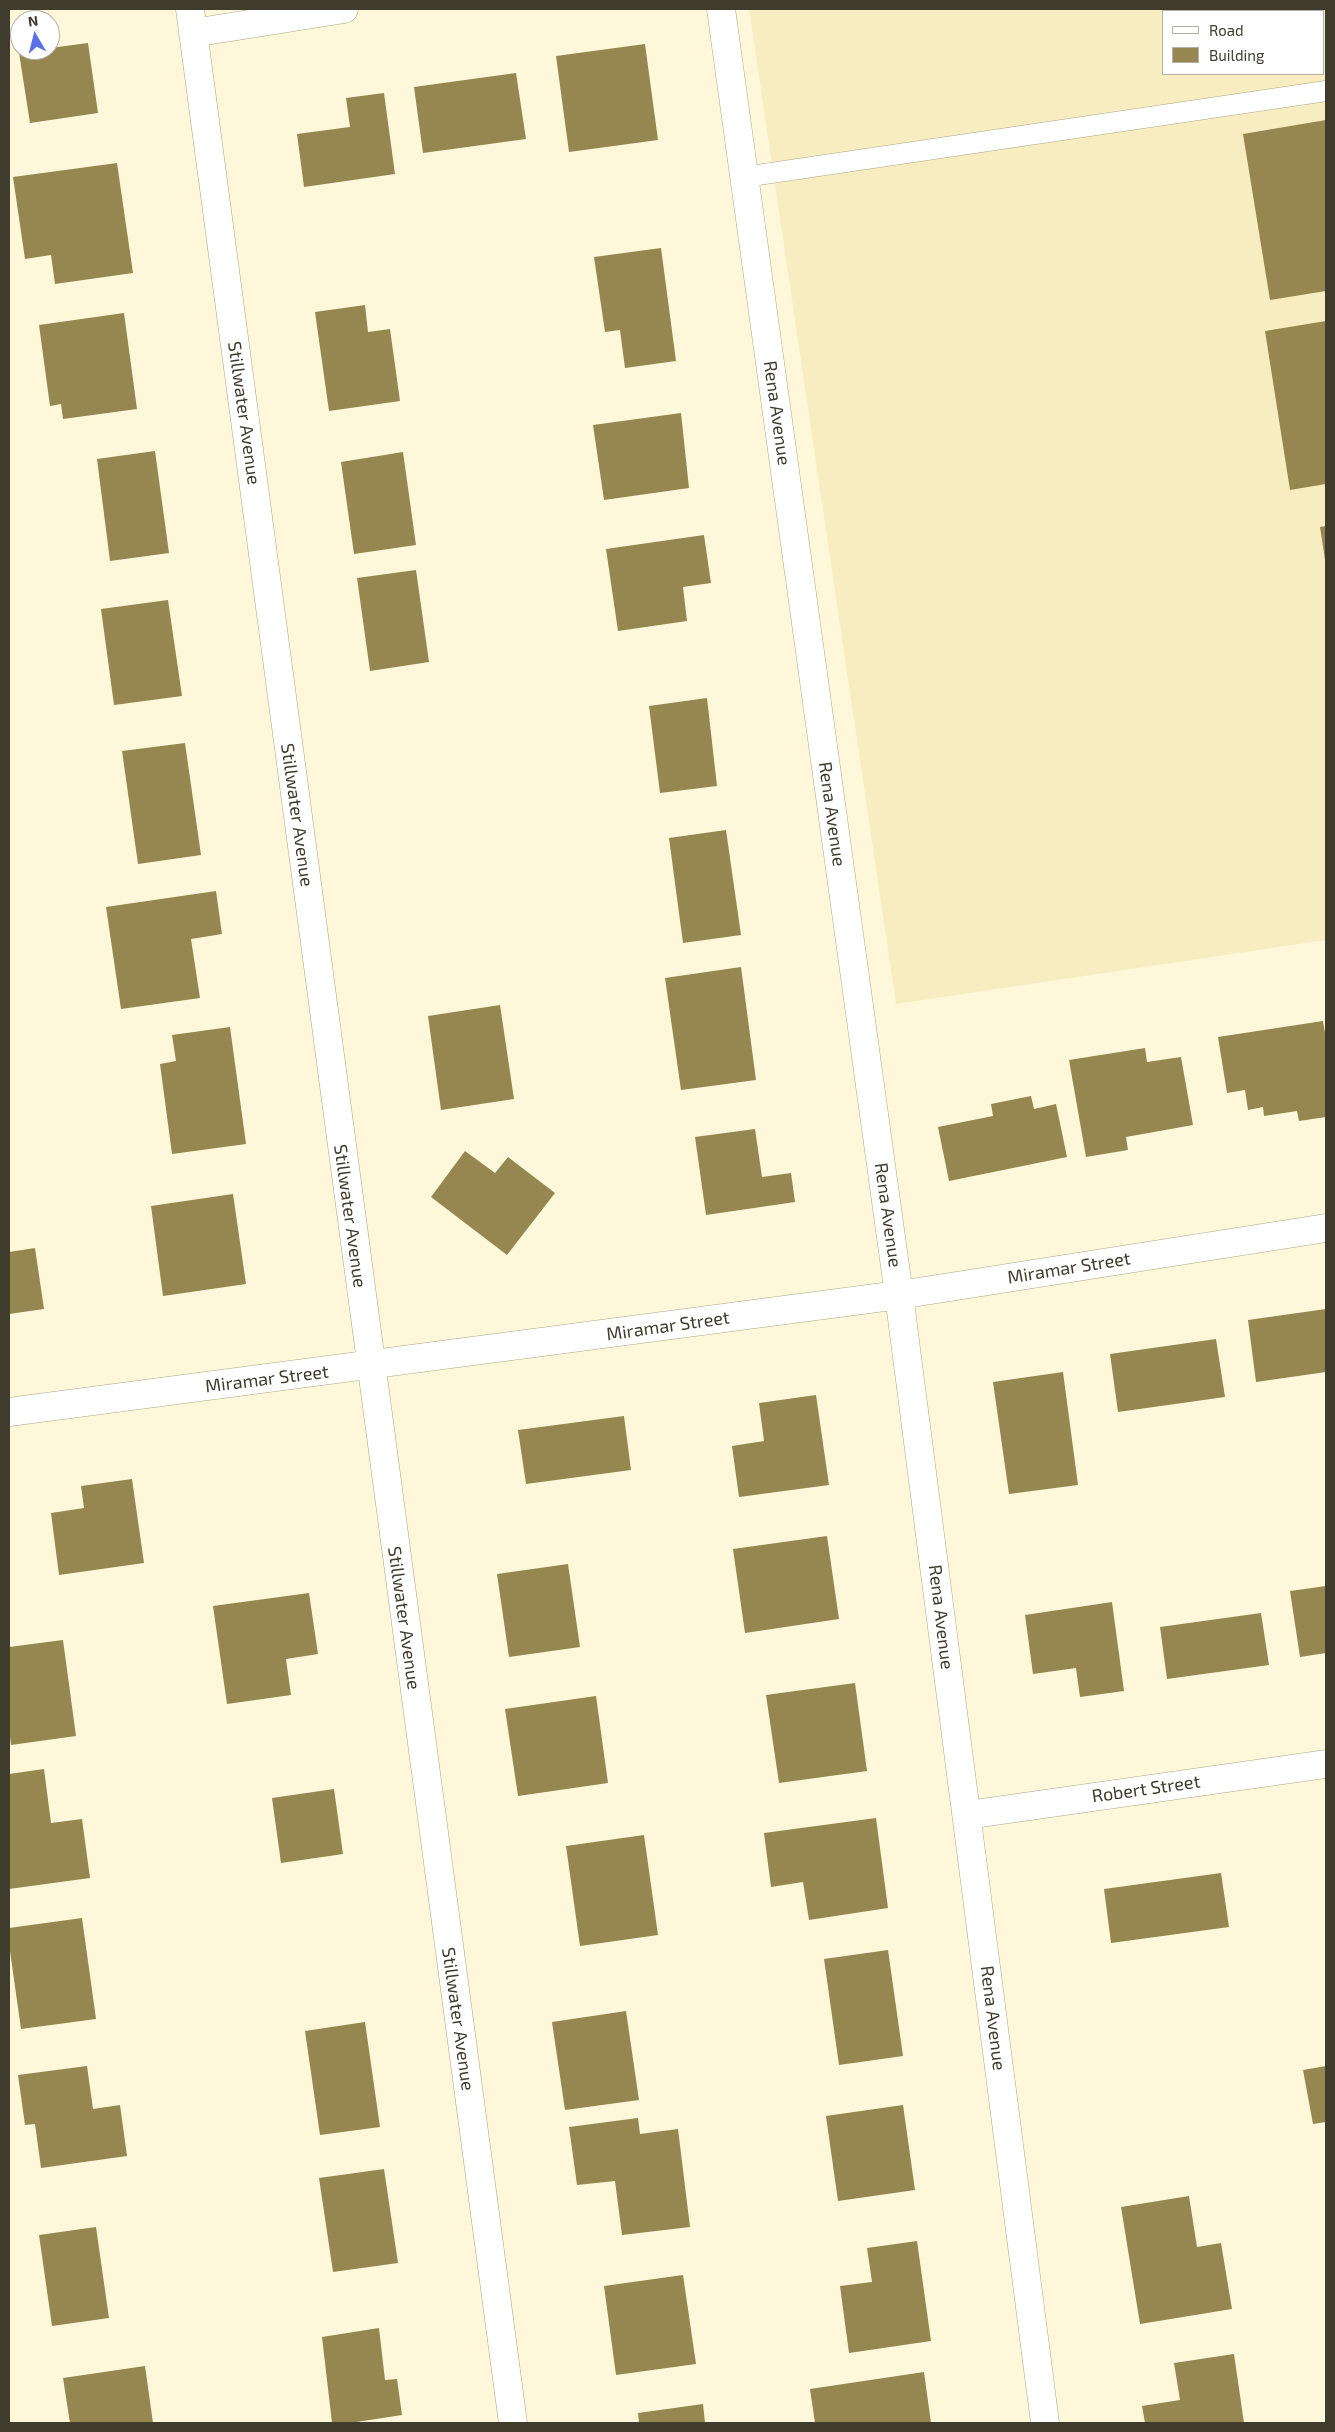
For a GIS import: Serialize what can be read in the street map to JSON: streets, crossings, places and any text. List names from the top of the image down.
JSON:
{
  "streets": {
    "street": [
      "Stillwater Avenue",
      "Rena Avenue",
      "Miramar Street",
      "Robert Street"
    ]
  },
  "crossings": [
    ["Stillwater Avenue", "Miramar Street"],
    ["Rena Avenue", "Miramar Street"],
    ["Rena Avenue", "Robert Street"]
  ],
  "legend": ["Road", "Building"],
  "north": "top"
}
